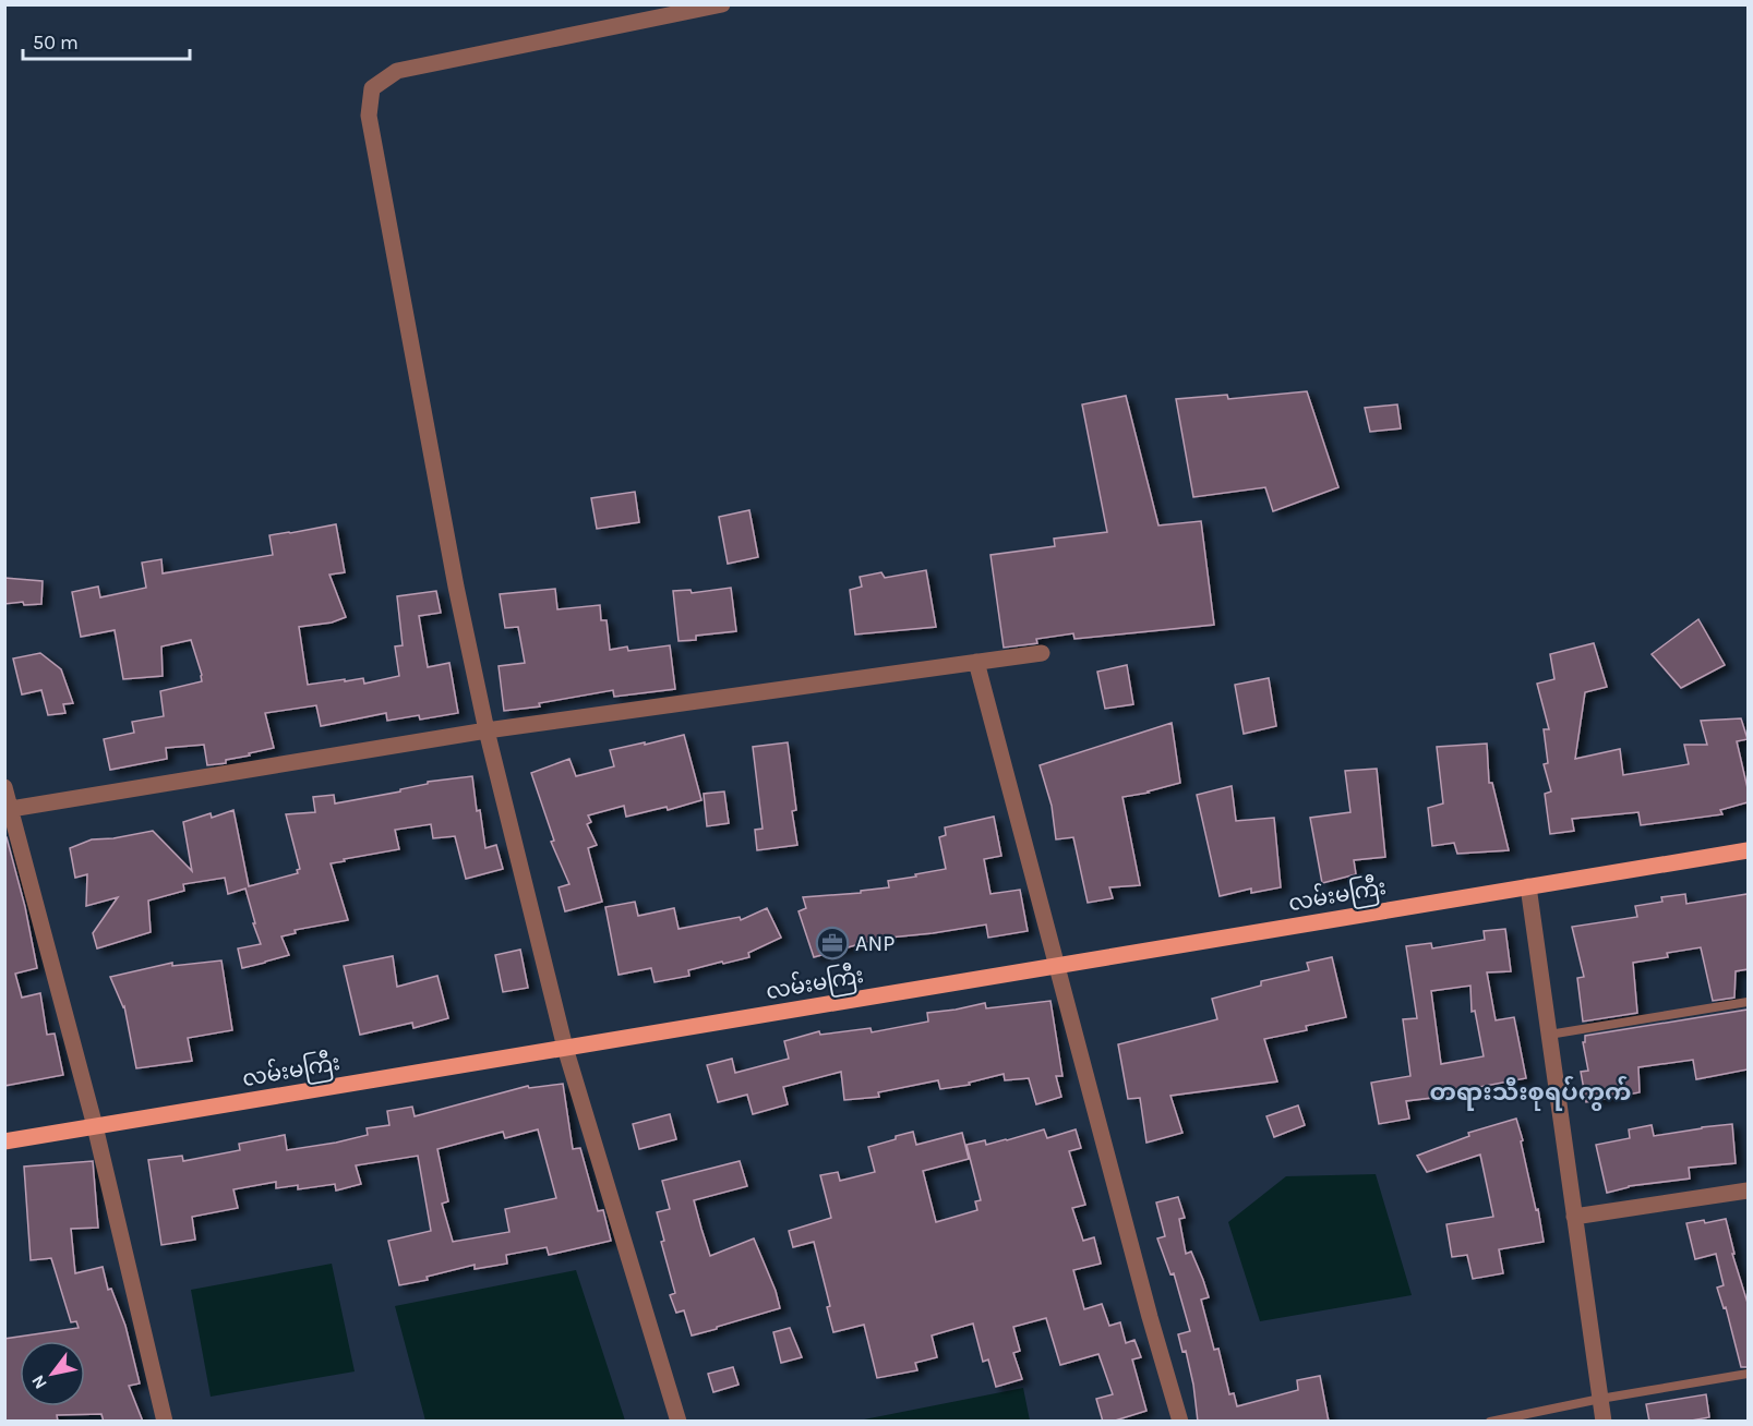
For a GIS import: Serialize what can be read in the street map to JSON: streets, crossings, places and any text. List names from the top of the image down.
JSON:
{
  "streets": {
    "main road": ["လမ်းမကြီး"]
  },
  "districts": ["တရားသီးစုရပ်ကွက်"],
  "places": {
    "office": ["ANP"]
  },
  "scale_bar": "50 m",
  "north": "bottom left"
}
